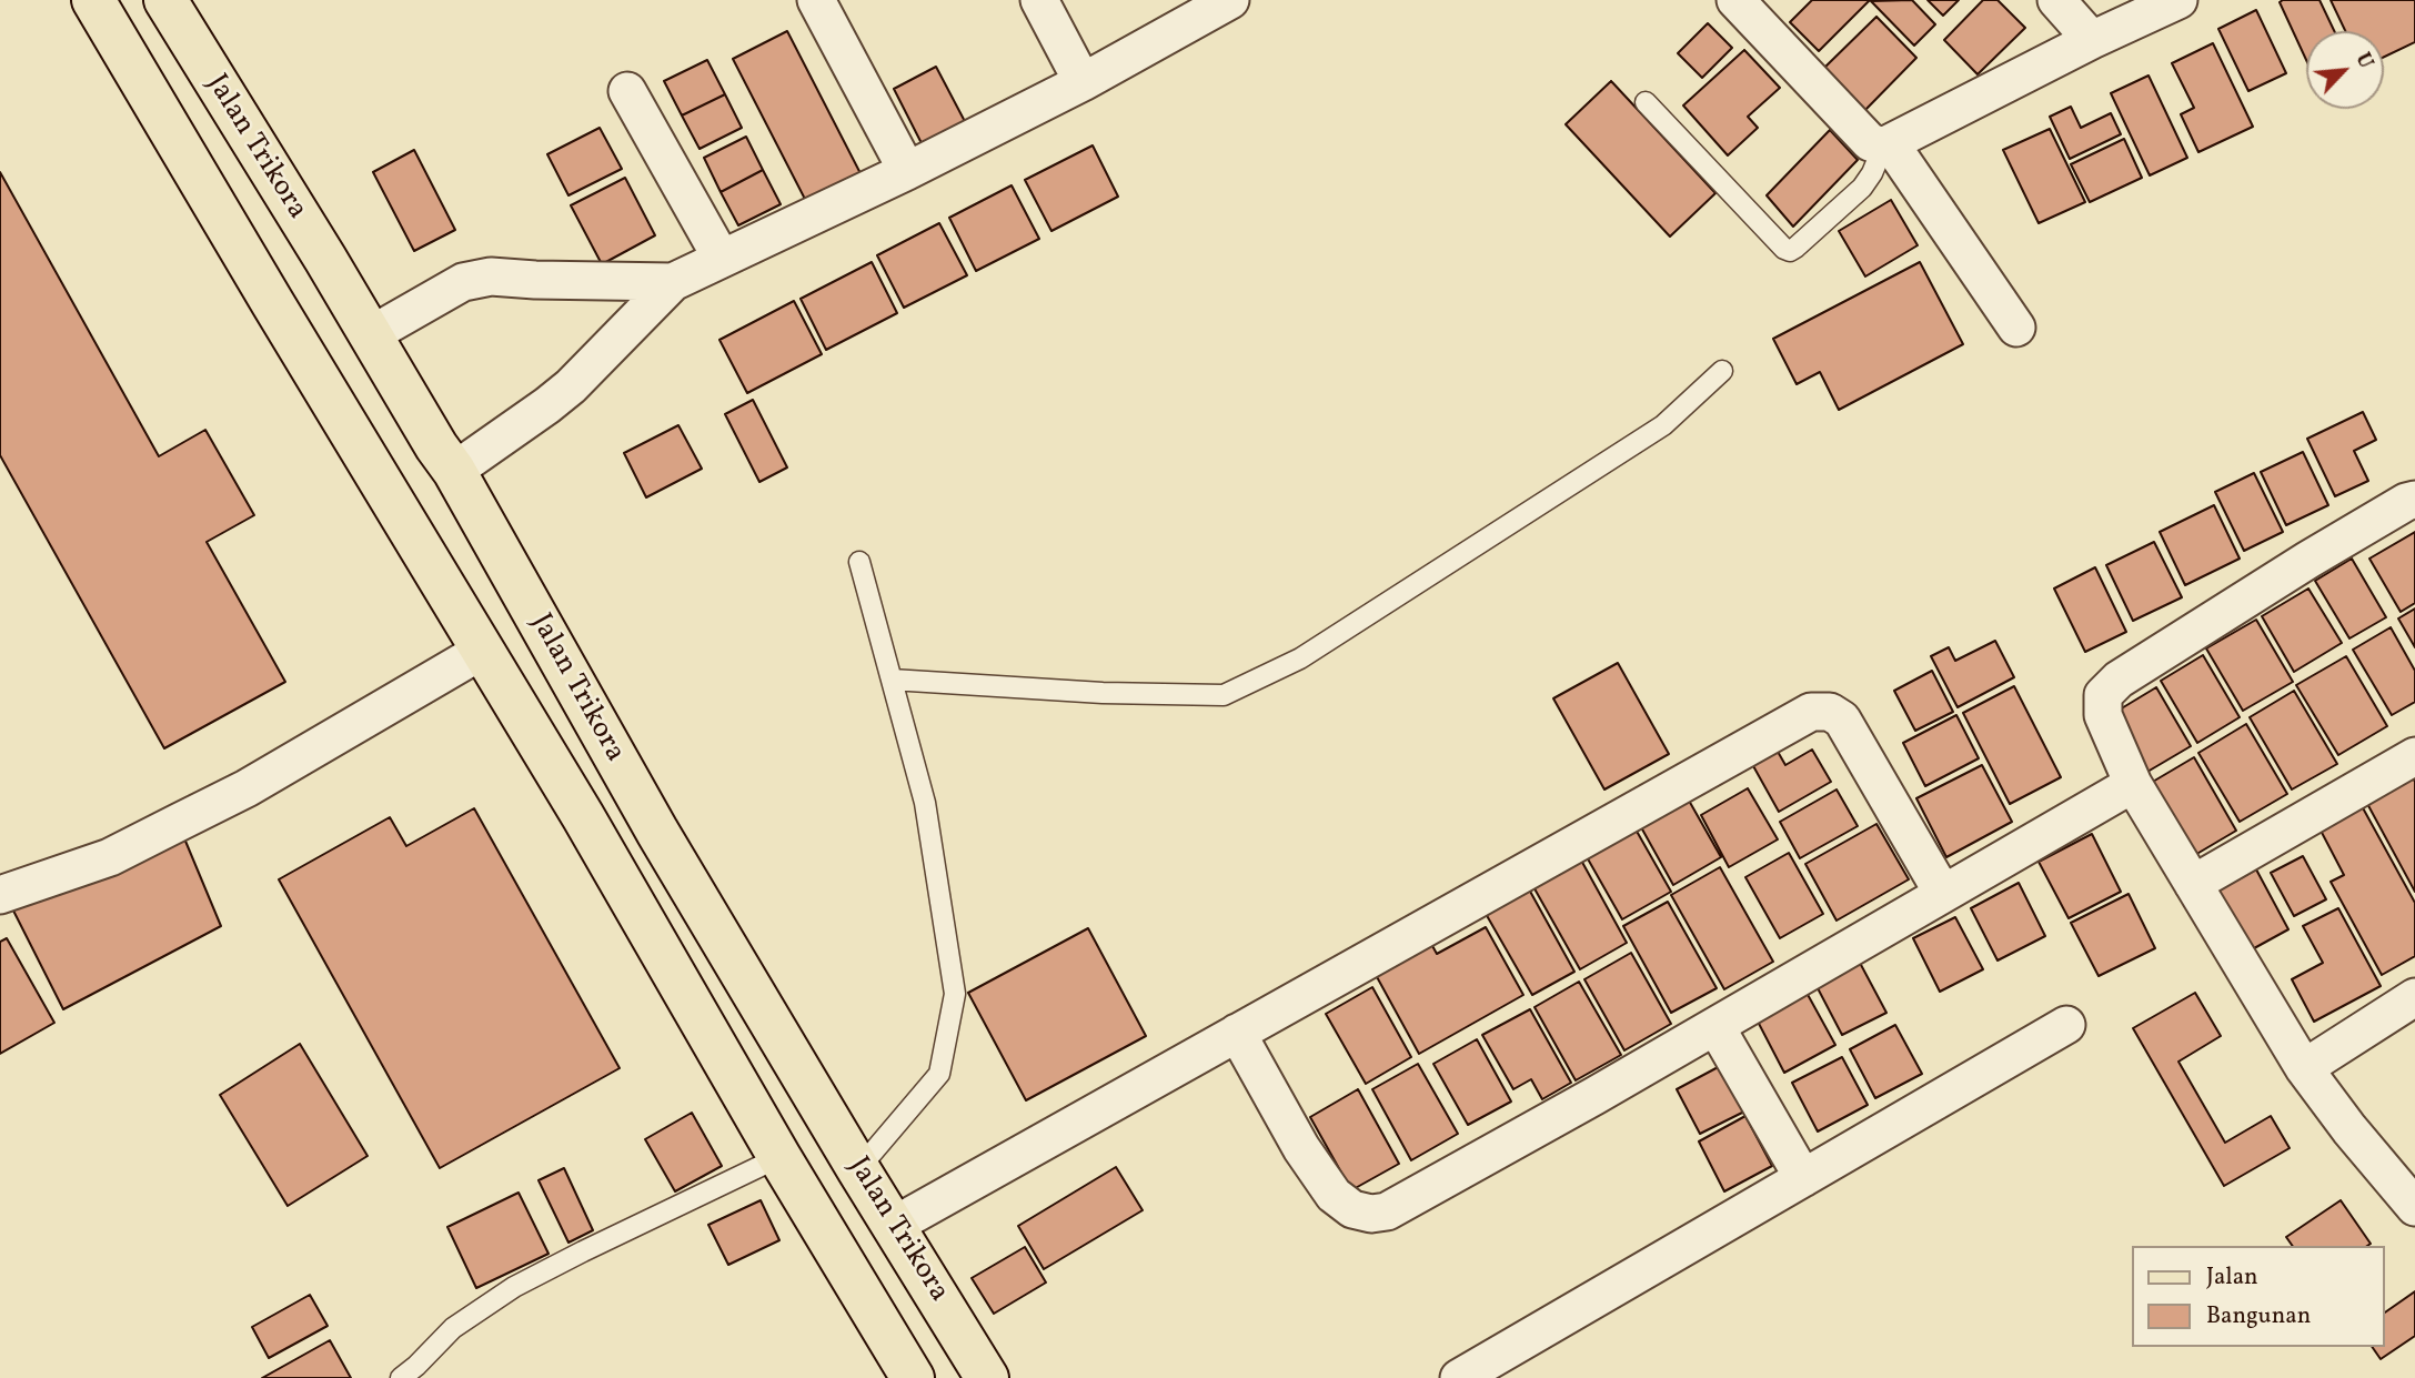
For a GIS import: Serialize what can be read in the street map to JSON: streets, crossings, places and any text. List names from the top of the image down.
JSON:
{
  "streets": {
    "main road": ["Jalan Trikora"]
  },
  "legend": ["Jalan", "Bangunan"],
  "north": "top right"
}
